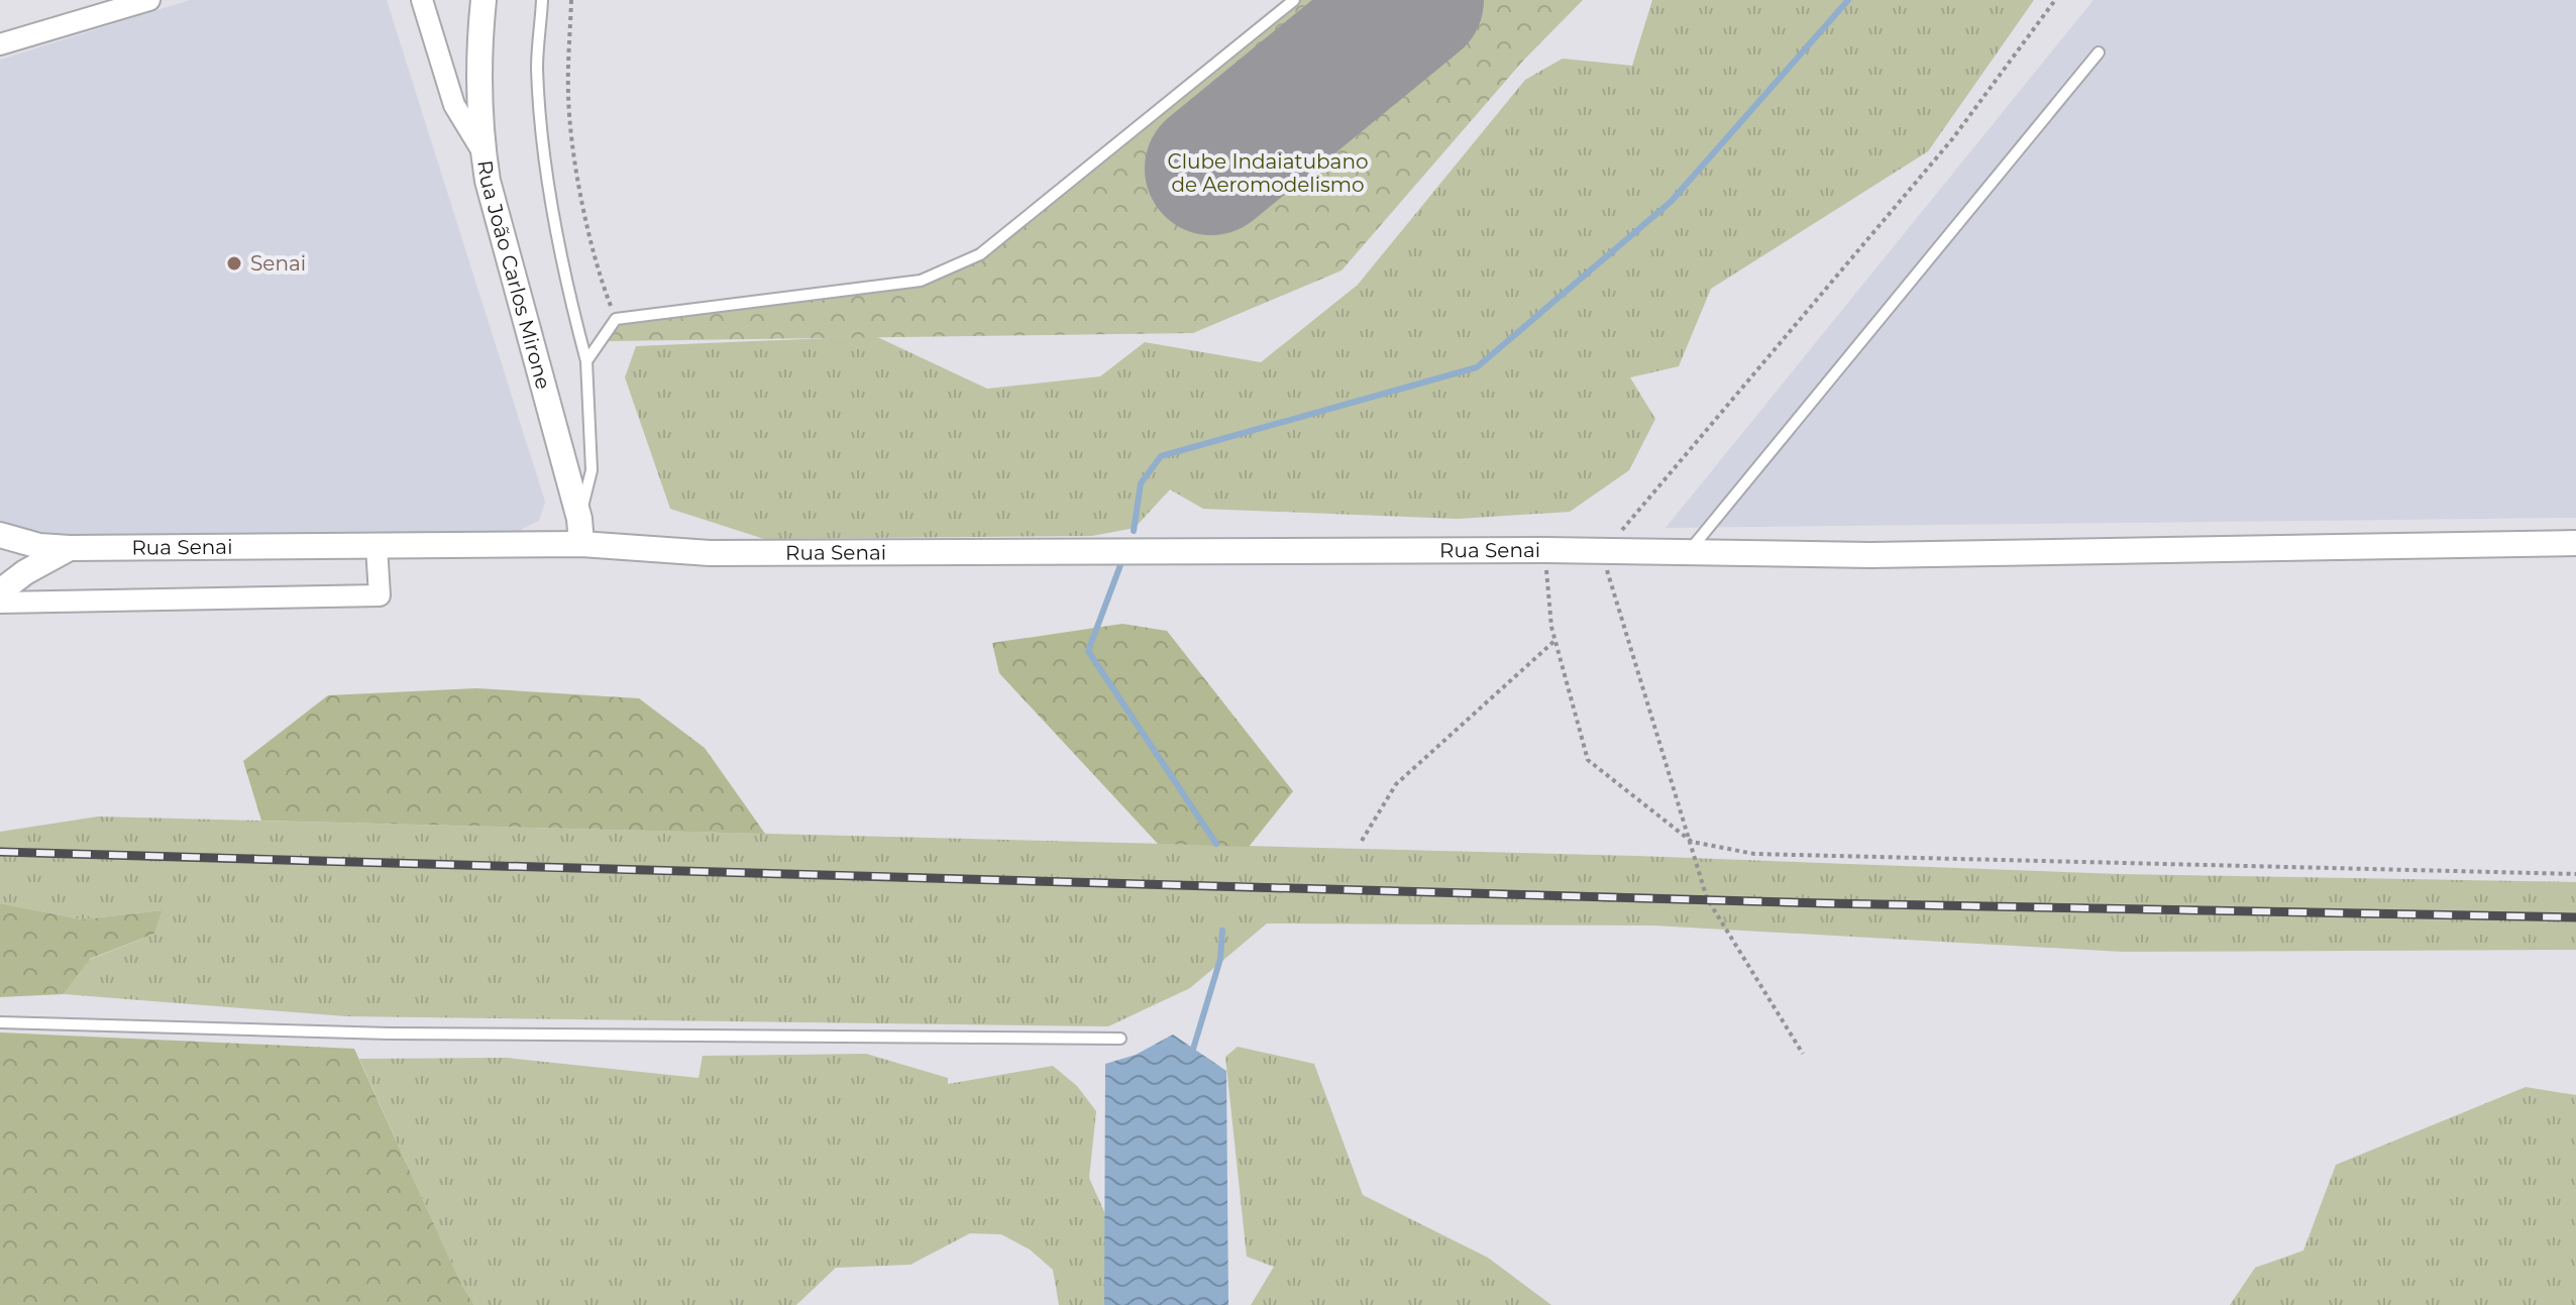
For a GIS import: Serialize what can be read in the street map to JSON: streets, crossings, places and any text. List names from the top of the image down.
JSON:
{
  "streets": {
    "street": ["Rua João Carlos Mirone", "Rua Senai"]
  },
  "crossings": [
    ["Rua João Carlos Mirone", "Rua Senai"]
  ],
  "parks": ["Clube Indaiatubano de Aeromodelismo"],
  "places": ["Senai"]
}
